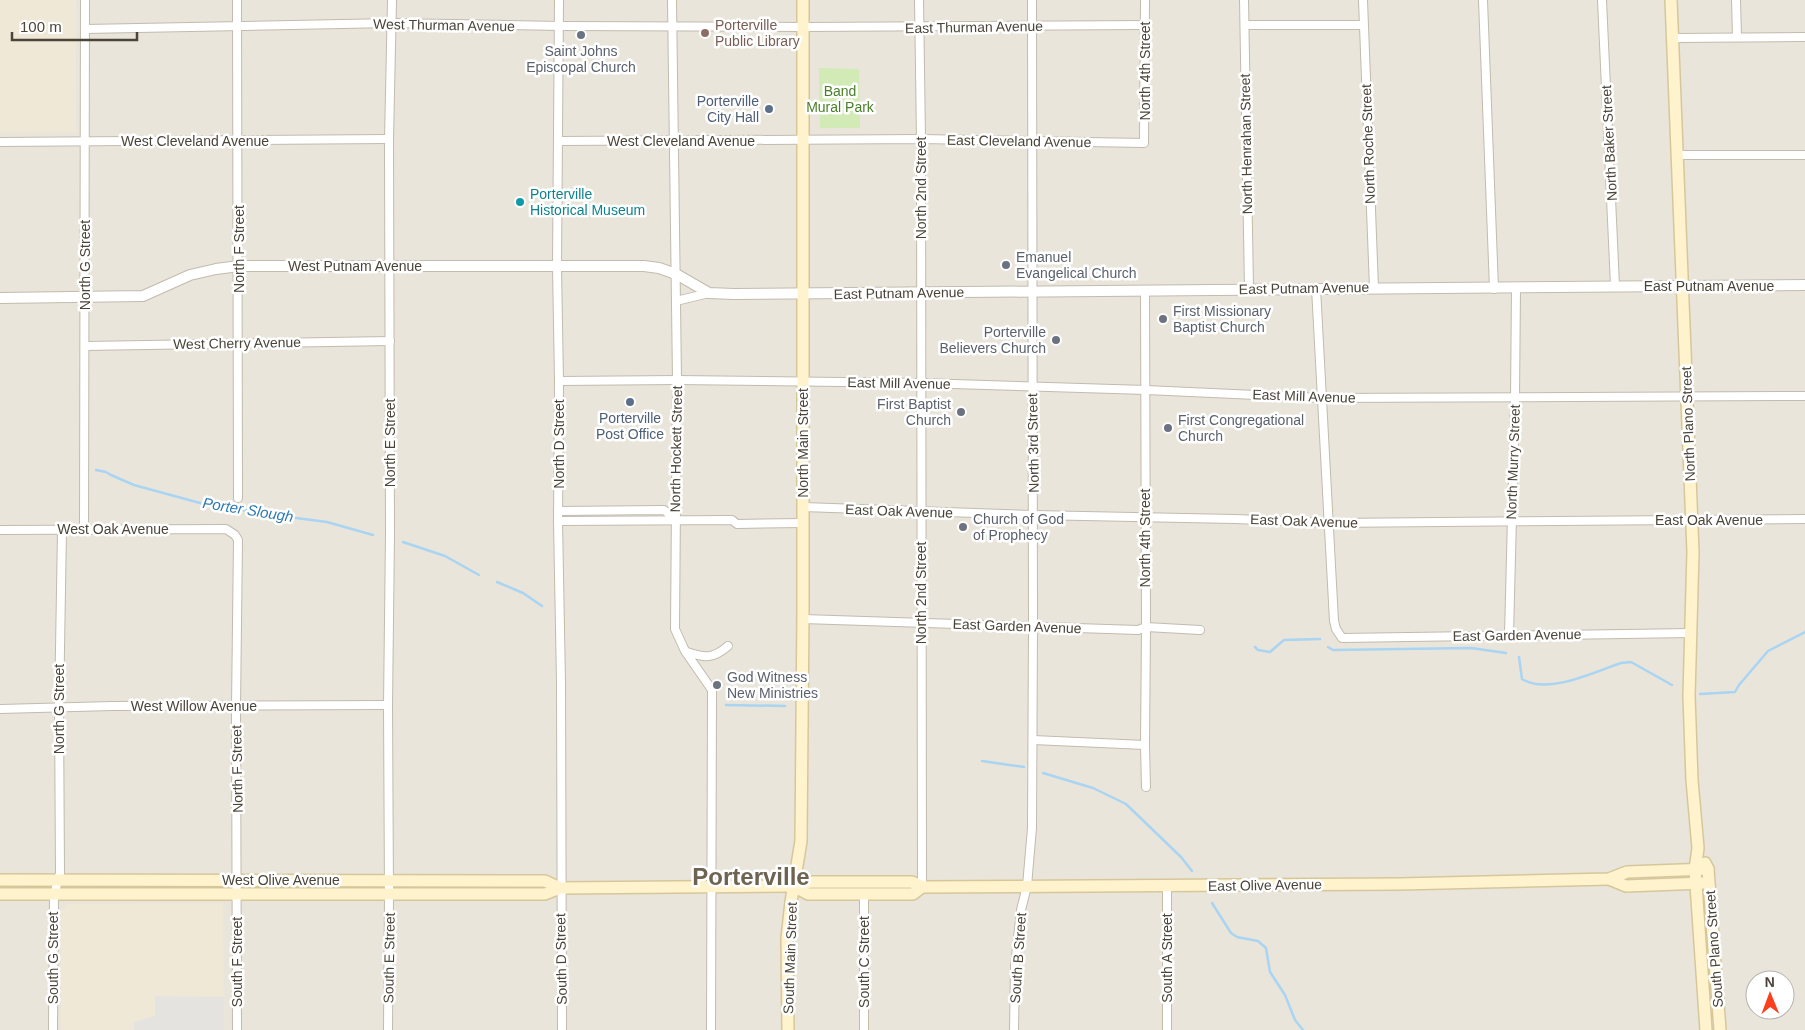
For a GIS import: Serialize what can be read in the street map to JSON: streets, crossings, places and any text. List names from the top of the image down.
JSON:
{
  "streets": {
    "main road": [
      "North Plano Street",
      "North Main Street",
      "West Olive Avenue",
      "East Olive Avenue",
      "South Plano Street",
      "South Main Street"
    ],
    "street": [
      "West Thurman Avenue",
      "East Thurman Avenue",
      "North 4th Street",
      "West Cleveland Avenue",
      "East Cleveland Avenue",
      "North Baker Street",
      "North Henrahan Street",
      "North Roche Street",
      "North 2nd Street",
      "North F Street",
      "North G Street",
      "West Putnam Avenue",
      "East Putnam Avenue",
      "West Cherry Avenue",
      "East Mill Avenue",
      "North E Street",
      "North 3rd Street",
      "North D Street",
      "North Hockett Street",
      "North Murry Street",
      "East Oak Avenue",
      "West Oak Avenue",
      "East Garden Avenue",
      "West Willow Avenue",
      "South G Street",
      "South E Street",
      "South B Street",
      "South A Street",
      "South D Street",
      "South F Street",
      "South C Street"
    ]
  },
  "crossings": [
    ["West Thurman Avenue", "East Thurman Avenue"],
    ["West Thurman Avenue", "North F Street"],
    ["West Thurman Avenue", "North G Street"],
    ["West Thurman Avenue", "North E Street"],
    ["West Thurman Avenue", "North Main Street"],
    ["West Thurman Avenue", "North D Street"],
    ["West Thurman Avenue", "North Hockett Street"],
    ["East Thurman Avenue", "North 4th Street"],
    ["East Thurman Avenue", "North 2nd Street"],
    ["East Thurman Avenue", "North Main Street"],
    ["East Thurman Avenue", "North 3rd Street"],
    ["North 4th Street", "East Cleveland Avenue"],
    ["North 4th Street", "East Putnam Avenue"],
    ["North 4th Street", "East Mill Avenue"],
    ["North 4th Street", "East Oak Avenue"],
    ["North 4th Street", "East Garden Avenue"],
    ["West Cleveland Avenue", "East Cleveland Avenue"],
    ["West Cleveland Avenue", "North F Street"],
    ["West Cleveland Avenue", "North G Street"],
    ["West Cleveland Avenue", "North E Street"],
    ["West Cleveland Avenue", "North Main Street"],
    ["West Cleveland Avenue", "North D Street"],
    ["West Cleveland Avenue", "North Hockett Street"],
    ["East Cleveland Avenue", "North 2nd Street"],
    ["East Cleveland Avenue", "North Main Street"],
    ["East Cleveland Avenue", "North 3rd Street"],
    ["North Baker Street", "East Putnam Avenue"],
    ["North Henrahan Street", "East Putnam Avenue"],
    ["North Roche Street", "East Putnam Avenue"],
    ["North 2nd Street", "East Putnam Avenue"],
    ["North 2nd Street", "East Mill Avenue"],
    ["North 2nd Street", "East Oak Avenue"],
    ["North 2nd Street", "East Garden Avenue"],
    ["North 2nd Street", "East Olive Avenue"],
    ["North F Street", "West Putnam Avenue"],
    ["North F Street", "West Cherry Avenue"],
    ["North F Street", "West Oak Avenue"],
    ["North F Street", "West Willow Avenue"],
    ["North F Street", "West Olive Avenue"],
    ["North F Street", "South F Street"],
    ["North G Street", "West Putnam Avenue"],
    ["North G Street", "West Cherry Avenue"],
    ["North G Street", "West Oak Avenue"],
    ["North G Street", "West Willow Avenue"],
    ["North G Street", "West Olive Avenue"],
    ["North G Street", "South G Street"],
    ["West Putnam Avenue", "East Putnam Avenue"],
    ["West Putnam Avenue", "North E Street"],
    ["West Putnam Avenue", "North Main Street"],
    ["West Putnam Avenue", "North D Street"],
    ["West Putnam Avenue", "North Hockett Street"],
    ["East Putnam Avenue", "North Plano Street"],
    ["East Putnam Avenue", "North Main Street"],
    ["East Putnam Avenue", "North 3rd Street"],
    ["East Putnam Avenue", "North Murry Street"],
    ["West Cherry Avenue", "North E Street"],
    ["East Mill Avenue", "North Plano Street"],
    ["East Mill Avenue", "North Main Street"],
    ["East Mill Avenue", "North 3rd Street"],
    ["East Mill Avenue", "North D Street"],
    ["East Mill Avenue", "North Hockett Street"],
    ["East Mill Avenue", "North Murry Street"],
    ["North Plano Street", "East Oak Avenue"],
    ["North Plano Street", "East Garden Avenue"],
    ["North Plano Street", "East Olive Avenue"],
    ["North Plano Street", "South Plano Street"],
    ["North E Street", "West Willow Avenue"],
    ["North E Street", "West Olive Avenue"],
    ["North E Street", "South E Street"],
    ["North Main Street", "East Oak Avenue"],
    ["North Main Street", "East Garden Avenue"],
    ["North Main Street", "West Olive Avenue"],
    ["North Main Street", "East Olive Avenue"],
    ["North Main Street", "South Main Street"],
    ["North 3rd Street", "East Oak Avenue"],
    ["North 3rd Street", "East Garden Avenue"],
    ["North 3rd Street", "East Olive Avenue"],
    ["North 3rd Street", "South B Street"],
    ["North D Street", "West Olive Avenue"],
    ["North D Street", "South D Street"],
    ["North Hockett Street", "West Olive Avenue"],
    ["North Murry Street", "East Oak Avenue"],
    ["North Murry Street", "East Garden Avenue"],
    ["East Oak Avenue", "East Garden Avenue"],
    ["West Olive Avenue", "East Olive Avenue"],
    ["West Olive Avenue", "South G Street"],
    ["West Olive Avenue", "South E Street"],
    ["West Olive Avenue", "South Main Street"],
    ["West Olive Avenue", "South D Street"],
    ["West Olive Avenue", "South F Street"],
    ["East Olive Avenue", "South Plano Street"],
    ["East Olive Avenue", "South Main Street"],
    ["East Olive Avenue", "South B Street"],
    ["East Olive Avenue", "South A Street"],
    ["East Olive Avenue", "South C Street"]
  ],
  "districts": ["Porterville"],
  "water": ["Porter Slough"],
  "parks": ["Band Mural Park"],
  "places": [
    "Porterville Public Library",
    "Saint Johns Episcopal Church",
    "Porterville City Hall",
    "Porterville Historical Museum",
    "Emanuel Evangelical Church",
    "First Missionary Baptist Church",
    "Porterville Believers Church",
    "Porterville Post Office",
    "First Baptist Church",
    "First Congregational Church",
    "Church of God of Prophecy",
    "God Witness New Ministries"
  ],
  "scale_bar": "100 m",
  "north": "top"
}
